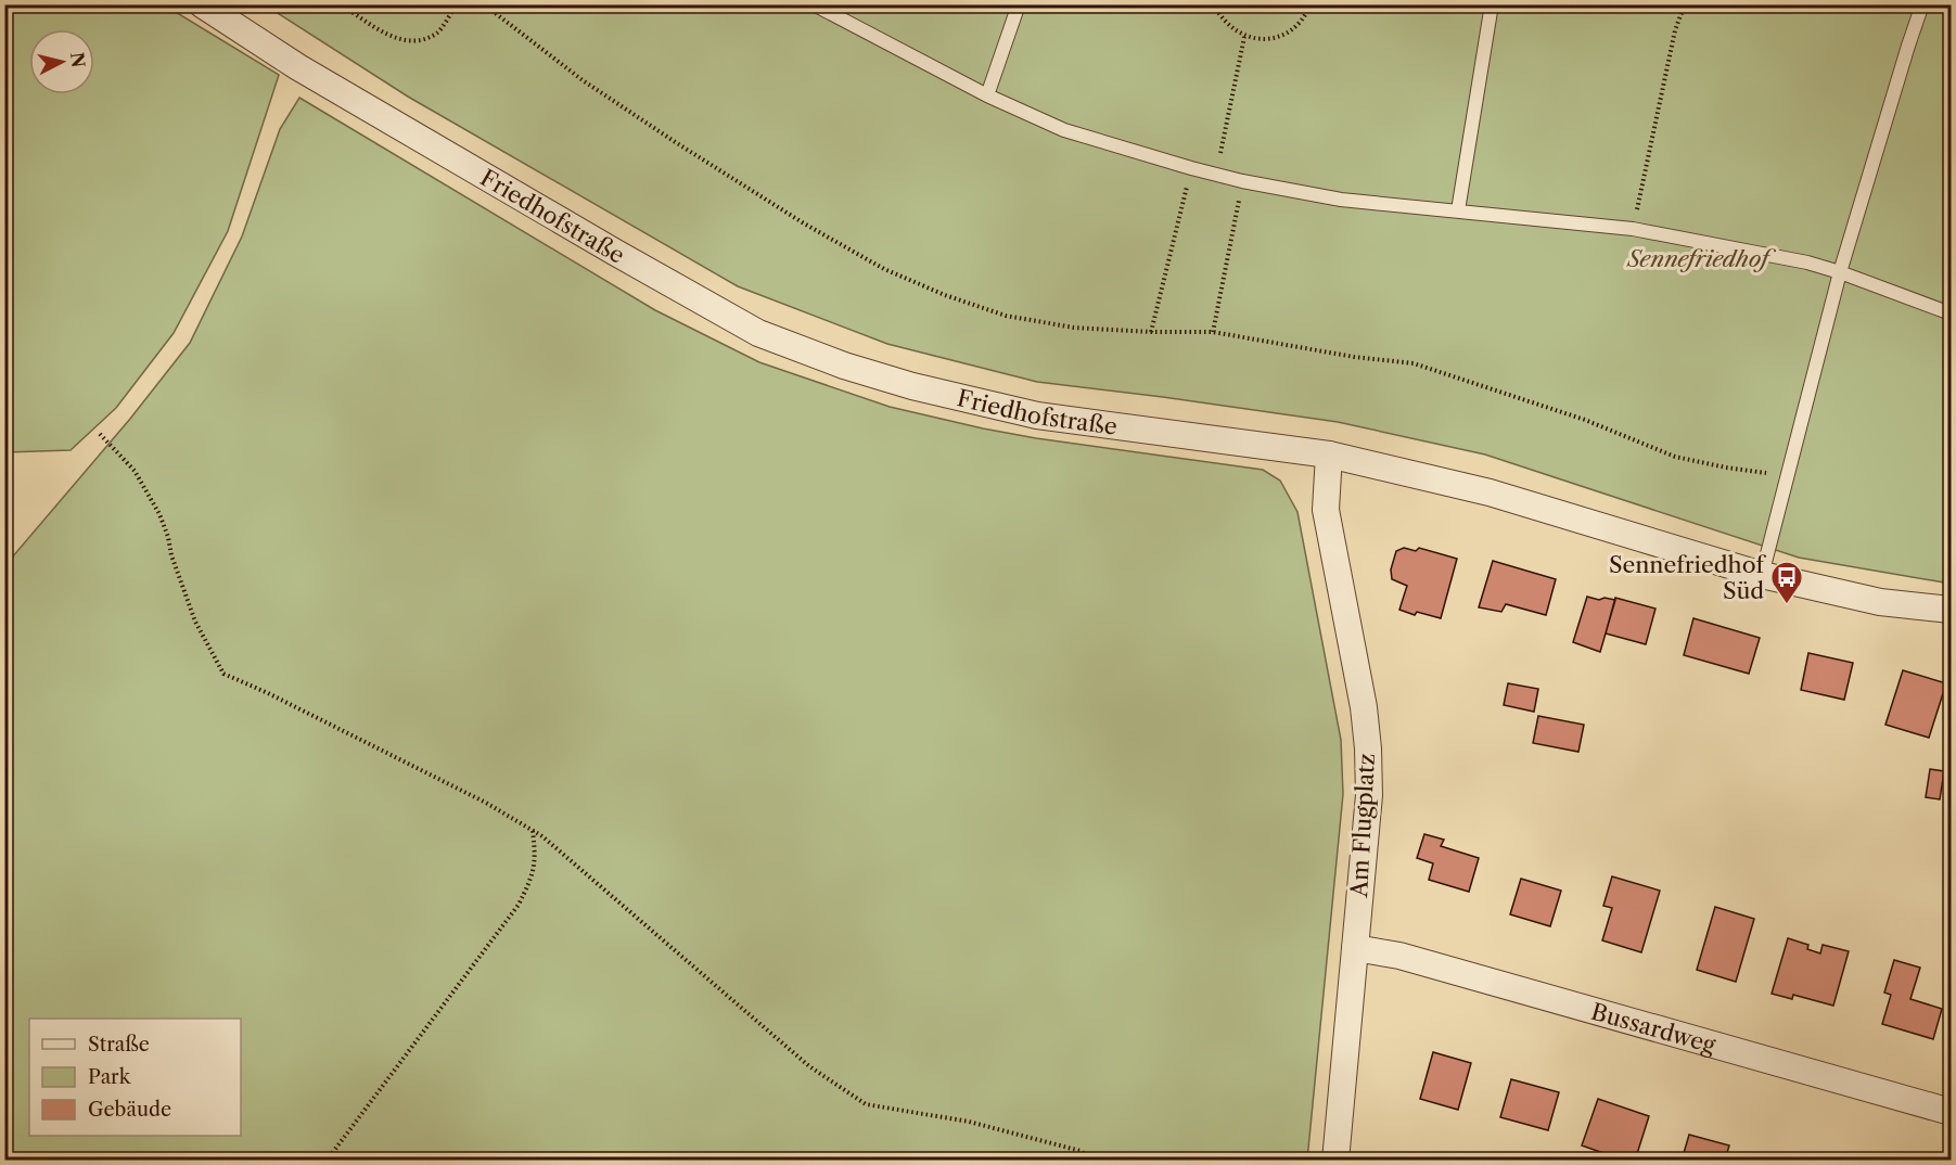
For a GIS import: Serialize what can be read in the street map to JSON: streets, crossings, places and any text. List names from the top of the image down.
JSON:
{
  "streets": {
    "street": ["Friedhofstraße", "Am Flugplatz", "Bussardweg"]
  },
  "crossings": [
    ["Friedhofstraße", "Am Flugplatz"],
    ["Am Flugplatz", "Bussardweg"]
  ],
  "parks": ["Sennefriedhof"],
  "places": {
    "bus stop": ["Sennefriedhof Süd"]
  },
  "legend": ["Straße", "Park", "Gebäude"],
  "north": "right"
}
